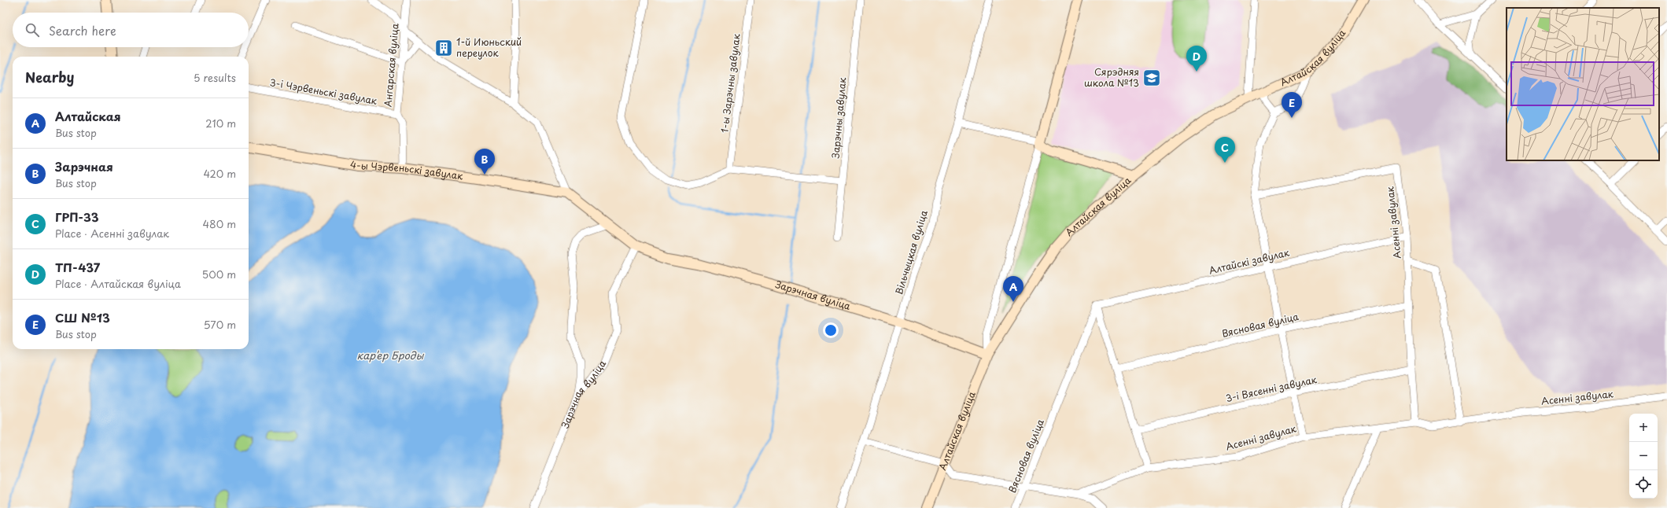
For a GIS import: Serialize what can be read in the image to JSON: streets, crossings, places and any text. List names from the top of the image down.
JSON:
{
  "streets": {
    "main road": ["Алтайская вуліца", "4-ы Чэрвеньскі завулак", "Зарэчная вуліца"],
    "street": [
      "Ангарская вуліца",
      "1-ы Зарэчны завулак",
      "3-і Чэрвеньскі завулак",
      "Зарэчны завулак",
      "Асенні завулак",
      "Вільчыцкая вуліца",
      "Алтайскі завулак",
      "Вясновая вуліца",
      "3-і Вясенні завулак"
    ]
  },
  "crossings": [
    ["Алтайская вуліца", "Зарэчная вуліца"],
    ["Ангарская вуліца", "3-і Чэрвеньскі завулак"],
    ["Ангарская вуліца", "4-ы Чэрвеньскі завулак"],
    ["Ангарская вуліца", "Зарэчная вуліца"],
    ["4-ы Чэрвеньскі завулак", "Зарэчная вуліца"],
    ["Асенні завулак", "Алтайскі завулак"],
    ["Асенні завулак", "Вясновая вуліца"],
    ["Асенні завулак", "3-і Вясенні завулак"],
    ["Вільчыцкая вуліца", "Зарэчная вуліца"],
    ["Алтайскі завулак", "Вясновая вуліца"]
  ],
  "water": ["карʼер Броды"],
  "places": {
    "building": ["1-й Июньский переулок"],
    "school or university": ["Сярэдняя школа №13"]
  },
  "page": {
    "search": "Search here",
    "pins": [
      "D",
      "E",
      "C",
      "B",
      "A"
    ],
    "heading": ["Nearby", "5 results"],
    "list": [
      {
        "mark": "A",
        "name": "Алтайская",
        "note": "Bus stop",
        "value": "210 m"
      },
      {
        "mark": "B",
        "name": "Зарэчная",
        "note": "Bus stop",
        "value": "420 m"
      },
      {
        "mark": "C",
        "name": "ГРП-33",
        "note": "Place · Асенні завулак",
        "value": "480 m"
      },
      {
        "mark": "D",
        "name": "ТП-437",
        "note": "Place · Алтайская вуліца",
        "value": "500 m"
      },
      {
        "mark": "E",
        "name": "СШ №13",
        "note": "Bus stop",
        "value": "570 m"
      }
    ],
    "map_buttons": ["+", "−"]
  }
}
